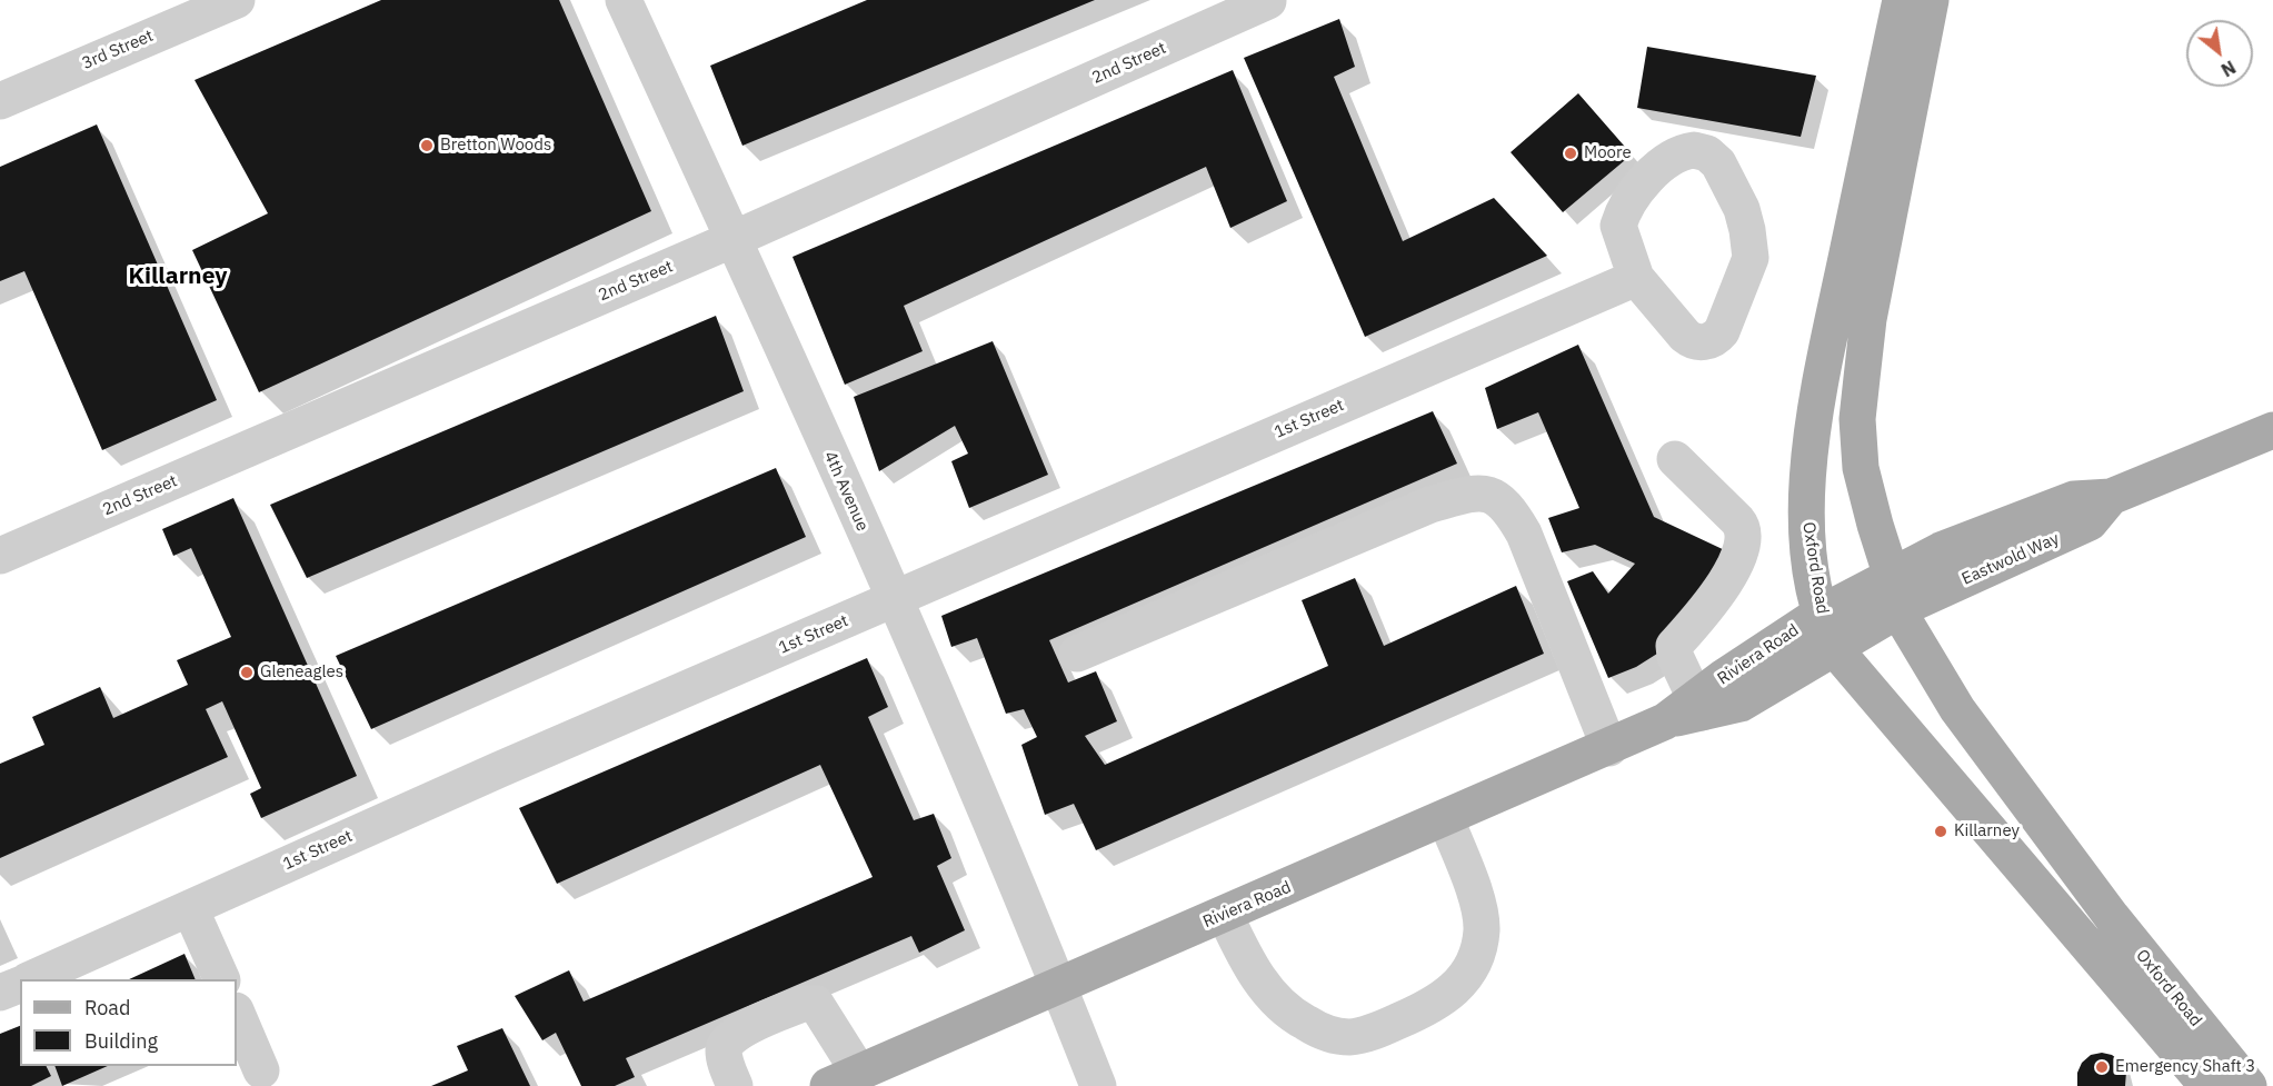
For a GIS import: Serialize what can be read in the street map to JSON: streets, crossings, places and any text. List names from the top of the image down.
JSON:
{
  "streets": {
    "main road": ["Eastwold Way", "Oxford Road", "Riviera Road"],
    "street": [
      "3rd Street",
      "2nd Street",
      "1st Street",
      "4th Avenue"
    ]
  },
  "crossings": [
    ["2nd Street", "4th Avenue"],
    ["1st Street", "4th Avenue"],
    ["4th Avenue", "Riviera Road"],
    ["Eastwold Way", "Oxford Road"],
    ["Eastwold Way", "Riviera Road"],
    ["Oxford Road", "Riviera Road"]
  ],
  "districts": ["Killarney"],
  "places": [
    "Bretton Woods",
    "Moore",
    "Gleneagles",
    "Killarney",
    "Emergency Shaft 3"
  ],
  "legend": ["Road", "Building"],
  "north": "bottom right"
}
